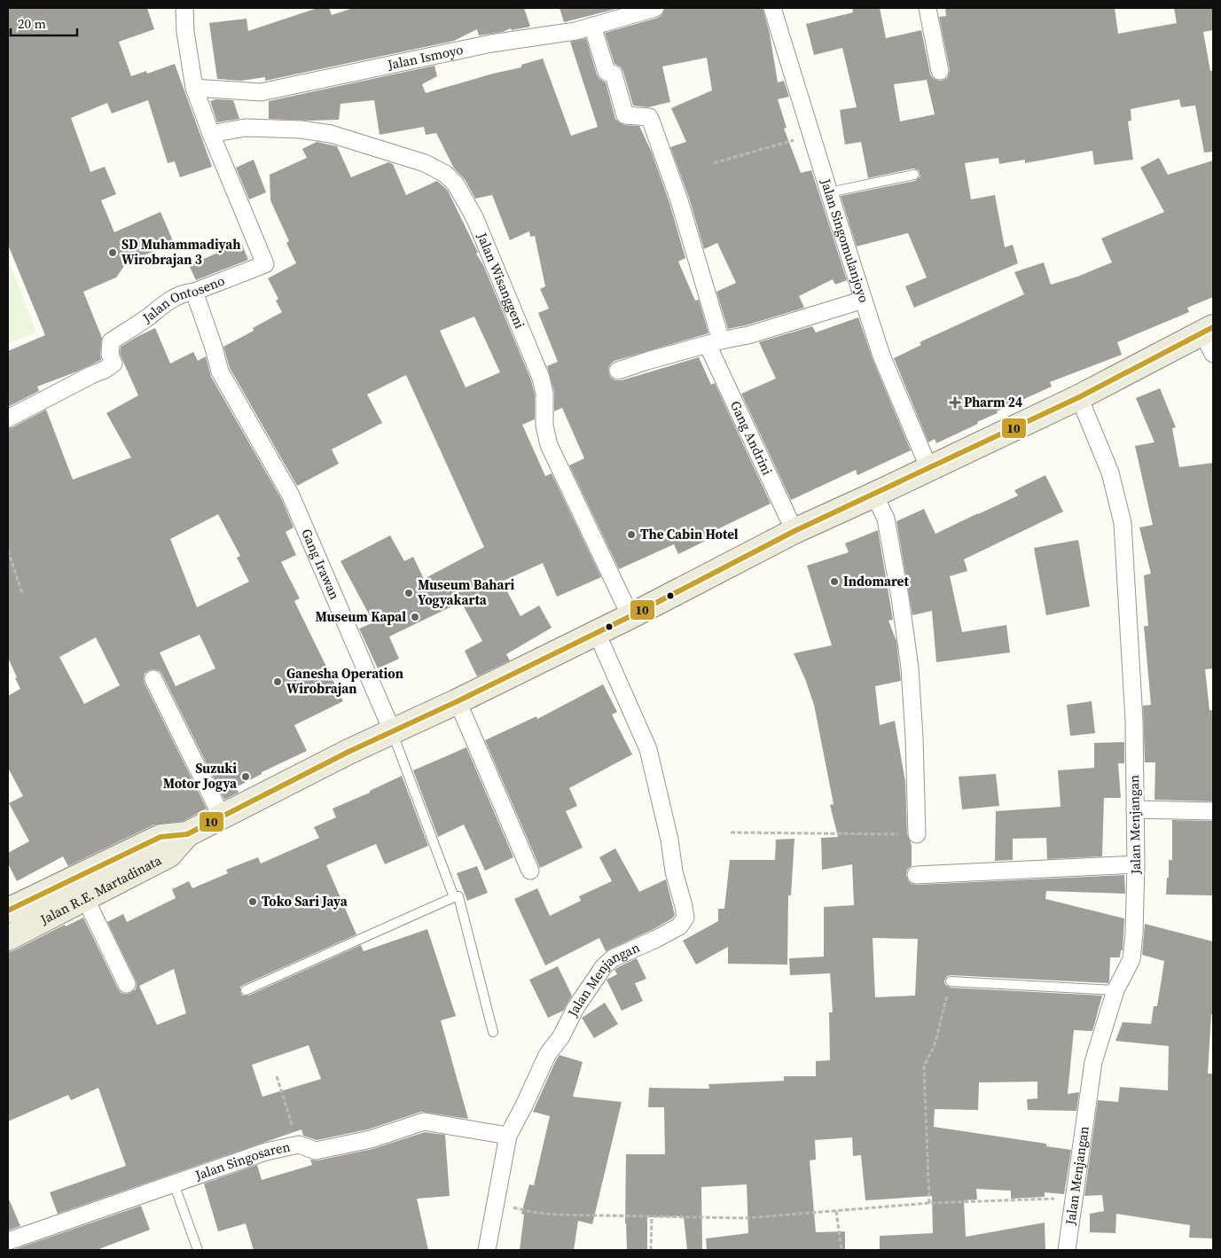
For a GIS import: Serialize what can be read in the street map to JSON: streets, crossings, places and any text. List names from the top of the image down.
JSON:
{
  "streets": {
    "main road": ["Jalan R.E. Martadinata"],
    "street": [
      "Jalan Ismoyo",
      "Jalan Singomulanjoyo",
      "Jalan Wisanggeni",
      "Jalan Ontoseno",
      "Gang Andrini",
      "Gang Irawan",
      "Jalan Menjangan",
      "Jalan Singosaren"
    ]
  },
  "crossings": [
    ["Jalan Ismoyo", "Jalan Ontoseno"],
    ["Jalan Ismoyo", "Gang Andrini"],
    ["Jalan Singomulanjoyo", "Jalan R.E. Martadinata"],
    ["Jalan Wisanggeni", "Jalan Ontoseno"],
    ["Jalan Wisanggeni", "Jalan R.E. Martadinata"],
    ["Jalan Ontoseno", "Gang Irawan"],
    ["Gang Andrini", "Jalan R.E. Martadinata"],
    ["Gang Irawan", "Jalan R.E. Martadinata"],
    ["Jalan Menjangan", "Jalan R.E. Martadinata"],
    ["Jalan Menjangan", "Jalan Singosaren"]
  ],
  "places": {
    "other": [
      "SD Muhammadiyah Wirobrajan 3",
      "The Cabin Hotel",
      "Indomaret",
      "Museum Bahari Yogyakarta",
      "Museum Kapal",
      "Ganesha Operation Wirobrajan",
      "Suzuki Motor Jogya",
      "Toko Sari Jaya"
    ],
    "health": ["Pharm 24"]
  },
  "lines": ["transit line 10"],
  "scale_bar": "20 m"
}
